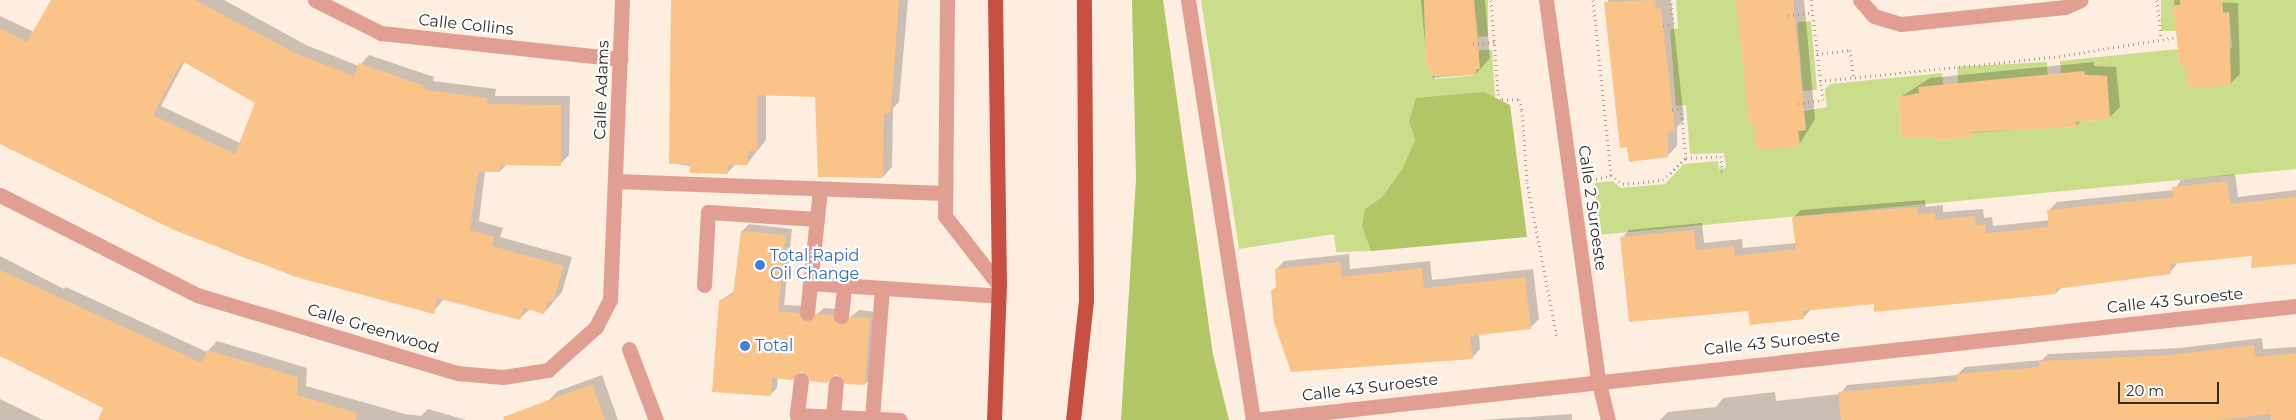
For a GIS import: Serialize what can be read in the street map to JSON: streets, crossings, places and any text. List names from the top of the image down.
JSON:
{
  "streets": {
    "street": [
      "Calle Collins",
      "Calle Adams",
      "Calle 2 Suroeste",
      "Calle 43 Suroeste",
      "Calle Greenwood"
    ]
  },
  "crossings": [
    ["Calle Collins", "Calle Adams"],
    ["Calle Adams", "Calle Greenwood"],
    ["Calle 2 Suroeste", "Calle 43 Suroeste"]
  ],
  "places": ["Total Rapid Oil Change", "Total"],
  "scale_bar": "20 m"
}
